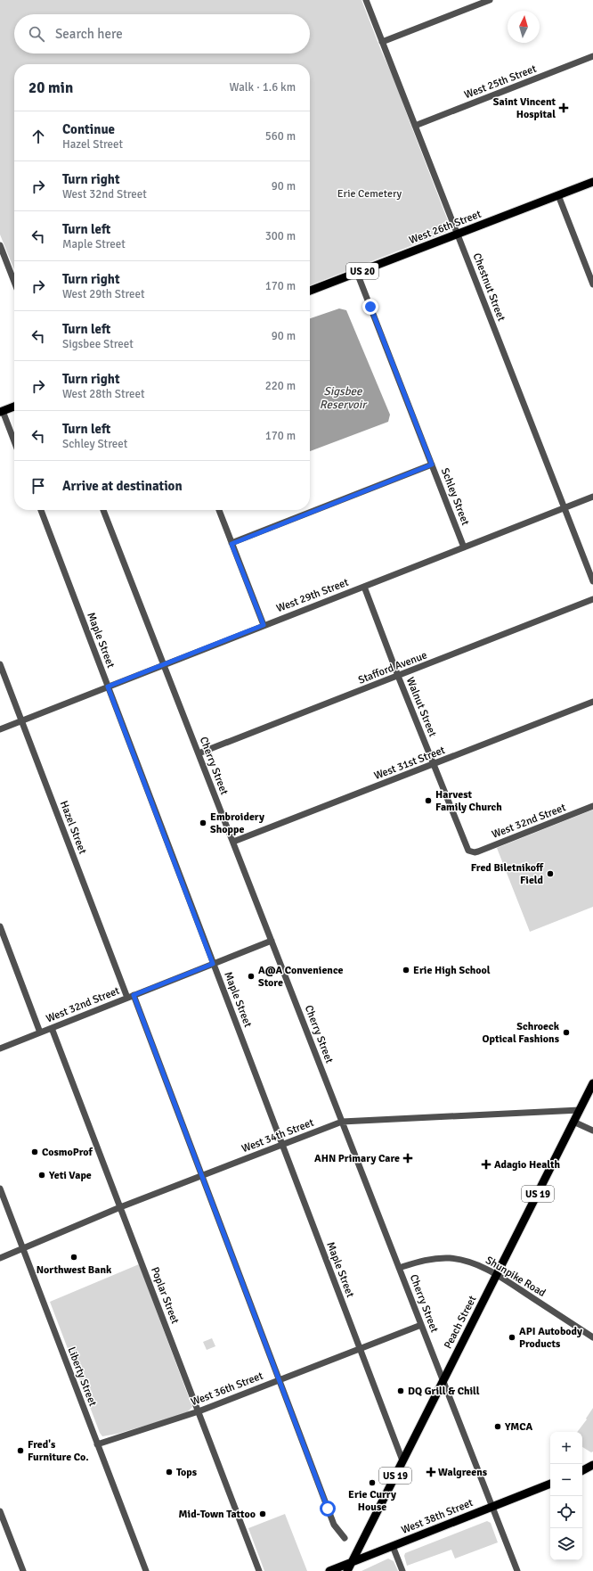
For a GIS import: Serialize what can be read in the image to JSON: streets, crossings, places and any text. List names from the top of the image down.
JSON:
{
  "streets": {
    "main road": [
      "West 26th Street",
      "US 20",
      "US 19",
      "Peach Street",
      "West 38th Street"
    ],
    "street": [
      "West 25th Street",
      "Chestnut Street",
      "Schley Street",
      "West 29th Street",
      "Maple Street",
      "Stafford Avenue",
      "Walnut Street",
      "West 31st Street",
      "Cherry Street",
      "West 32nd Street",
      "Hazel Street",
      "West 34th Street",
      "Shunpike Road",
      "Poplar Street",
      "Liberty Street",
      "West 36th Street"
    ]
  },
  "crossings": [
    ["West 25th Street", "Chestnut Street"],
    ["West 26th Street", "Chestnut Street"],
    ["West 26th Street", "Schley Street"],
    ["Chestnut Street", "West 29th Street"],
    ["Schley Street", "West 29th Street"],
    ["West 29th Street", "Maple Street"],
    ["West 29th Street", "Walnut Street"],
    ["West 29th Street", "Cherry Street"],
    ["West 29th Street", "Hazel Street"],
    ["Maple Street", "West 32nd Street"],
    ["Maple Street", "West 34th Street"],
    ["Maple Street", "Peach Street"],
    ["Maple Street", "West 36th Street"],
    ["Stafford Avenue", "Walnut Street"],
    ["Stafford Avenue", "Cherry Street"],
    ["Walnut Street", "West 31st Street"],
    ["Walnut Street", "West 32nd Street"],
    ["West 31st Street", "Cherry Street"],
    ["Cherry Street", "West 32nd Street"],
    ["Cherry Street", "West 34th Street"],
    ["Cherry Street", "Shunpike Road"],
    ["Cherry Street", "Peach Street"],
    ["Cherry Street", "West 36th Street"],
    ["Cherry Street", "West 38th Street"],
    ["West 32nd Street", "Hazel Street"],
    ["West 32nd Street", "Poplar Street"],
    ["Hazel Street", "West 34th Street"],
    ["Hazel Street", "West 36th Street"],
    ["West 34th Street", "Poplar Street"],
    ["West 34th Street", "Peach Street"],
    ["West 34th Street", "Liberty Street"],
    ["Shunpike Road", "Peach Street"],
    ["Poplar Street", "West 36th Street"],
    ["Peach Street", "West 38th Street"],
    ["Liberty Street", "West 36th Street"]
  ],
  "water": ["Sigsbee Reservoir"],
  "parks": ["Erie Cemetery"],
  "places": {
    "health": [
      "Saint Vincent Hospital",
      "AHN Primary Care",
      "Adagio Health",
      "Walgreens"
    ],
    "other": [
      "Harvest Family Church",
      "Embroidery Shoppe",
      "Fred Biletnikoff Field",
      "Erie High School",
      "A@A Convenience Store",
      "Schroeck Optical Fashions",
      "CosmoProf",
      "Yeti Vape",
      "Northwest Bank",
      "API Autobody Products",
      "DQ Grill & Chill",
      "YMCA",
      "Fred's Furniture Co.",
      "Tops",
      "Erie Curry House",
      "Mid-Town Tattoo"
    ]
  },
  "north": "top",
  "page": {
    "search": "Search here",
    "heading": ["20 min", "Walk · 1.6 km"],
    "list": [
      ["Continue", "Hazel Street", "560 m"],
      ["Turn right", "West 32nd Street", "90 m"],
      ["Turn left", "Maple Street", "300 m"],
      ["Turn right", "West 29th Street", "170 m"],
      ["Turn left", "Sigsbee Street", "90 m"],
      ["Turn right", "West 28th Street", "220 m"],
      ["Turn left", "Schley Street", "170 m"],
      "Arrive at destination"
    ],
    "map_buttons": ["+", "−"]
  }
}
